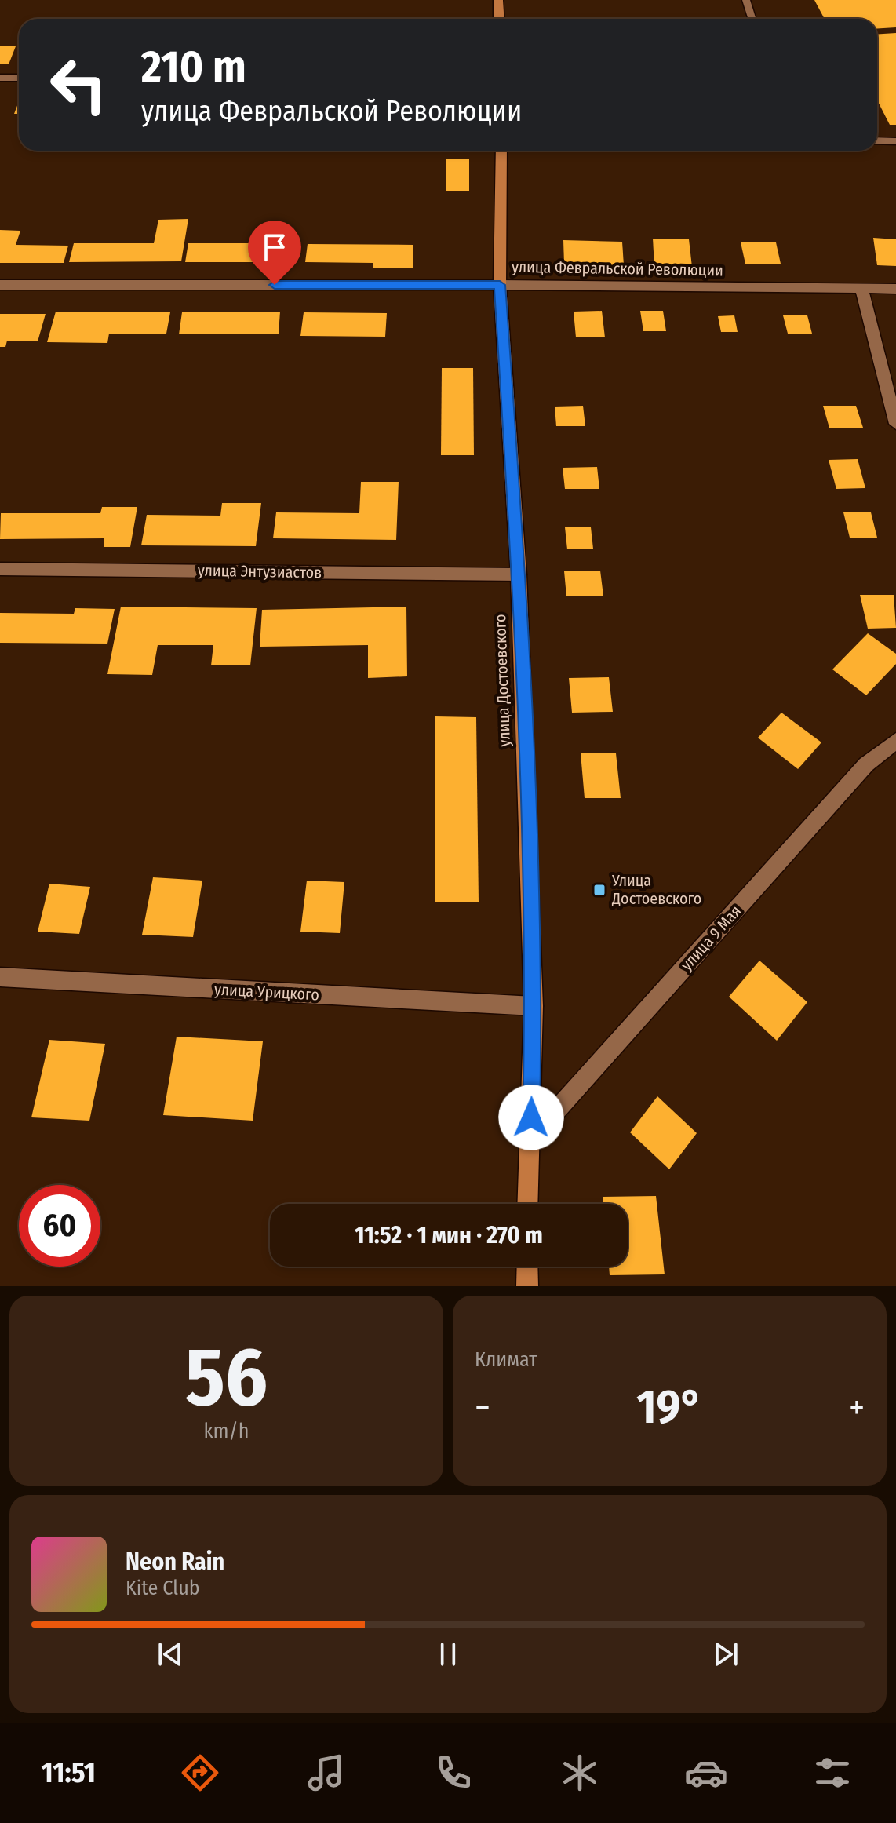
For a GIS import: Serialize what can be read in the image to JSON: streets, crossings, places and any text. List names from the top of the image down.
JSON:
{
  "streets": {
    "main road": ["улица Достоевского"],
    "street": [
      "улица Февральской Революции",
      "улица Энтузиастов",
      "улица 9 Мая",
      "улица Урицкого"
    ]
  },
  "crossings": [
    ["улица Февральской Революции", "улица Достоевского"],
    ["улица Энтузиастов", "улица Достоевского"],
    ["улица Достоевского", "улица 9 Мая"],
    ["улица Достоевского", "улица Урицкого"]
  ],
  "places": {
    "transit": ["Улица Достоевского"]
  },
  "page": {
    "turn": ["210 m", "улица Февральской Революции"],
    "limit": "60",
    "trip": "11:52 · 1 мин · 270 m",
    "tile": [
      ["56", "km/h"],
      "Климат"
    ],
    "heat": ["−", "19°", "+"],
    "song": ["Neon Rain", "Kite Club"],
    "tabs": "11:51"
  }
}
